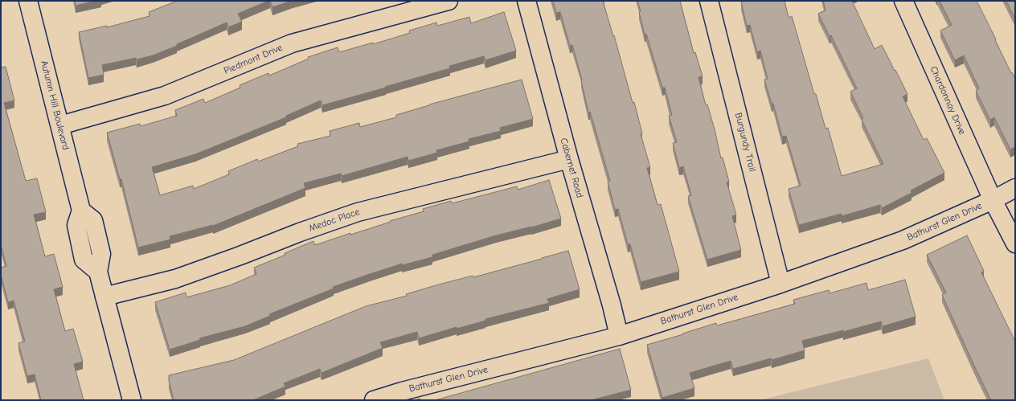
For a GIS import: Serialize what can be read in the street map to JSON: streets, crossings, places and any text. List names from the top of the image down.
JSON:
{
  "streets": {
    "street": [
      "Piedmont Drive",
      "Chardonnay Drive",
      "Autumn Hill Boulevard",
      "Burgundy Trail",
      "Cabernet Road",
      "Medoc Place",
      "Bathurst Glen Drive"
    ]
  },
  "crossings": [
    ["Piedmont Drive", "Autumn Hill Boulevard"],
    ["Chardonnay Drive", "Bathurst Glen Drive"],
    ["Autumn Hill Boulevard", "Medoc Place"],
    ["Burgundy Trail", "Bathurst Glen Drive"],
    ["Cabernet Road", "Medoc Place"],
    ["Cabernet Road", "Bathurst Glen Drive"]
  ]
}
